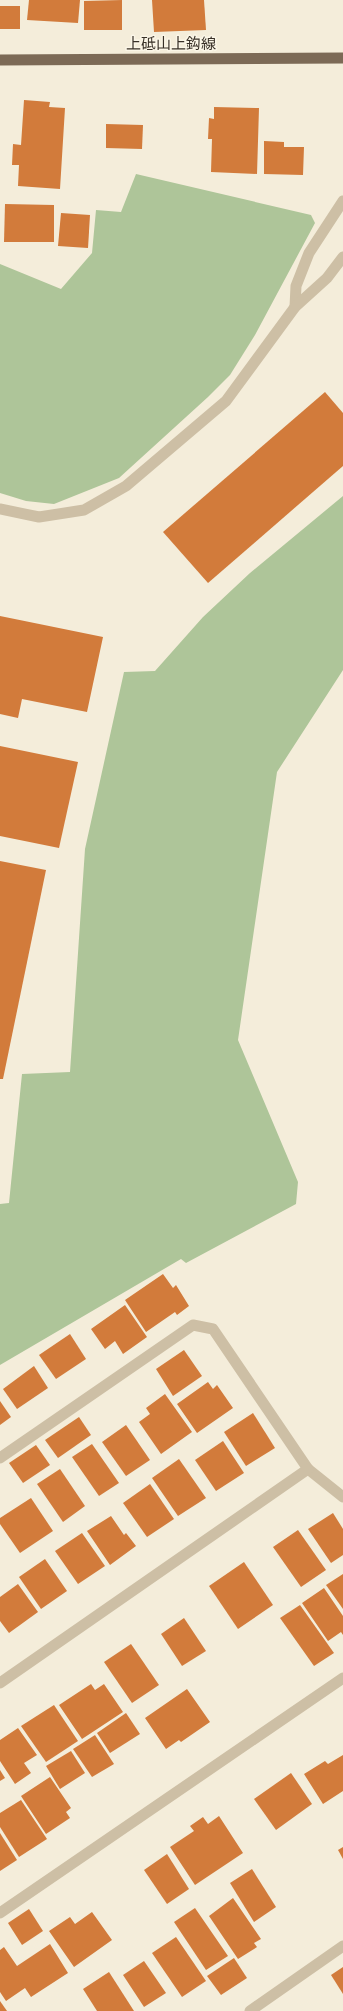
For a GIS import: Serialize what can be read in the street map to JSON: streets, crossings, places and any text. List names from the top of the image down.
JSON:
{
  "streets": {
    "main road": ["上砥山上鈎線"]
  }
}
